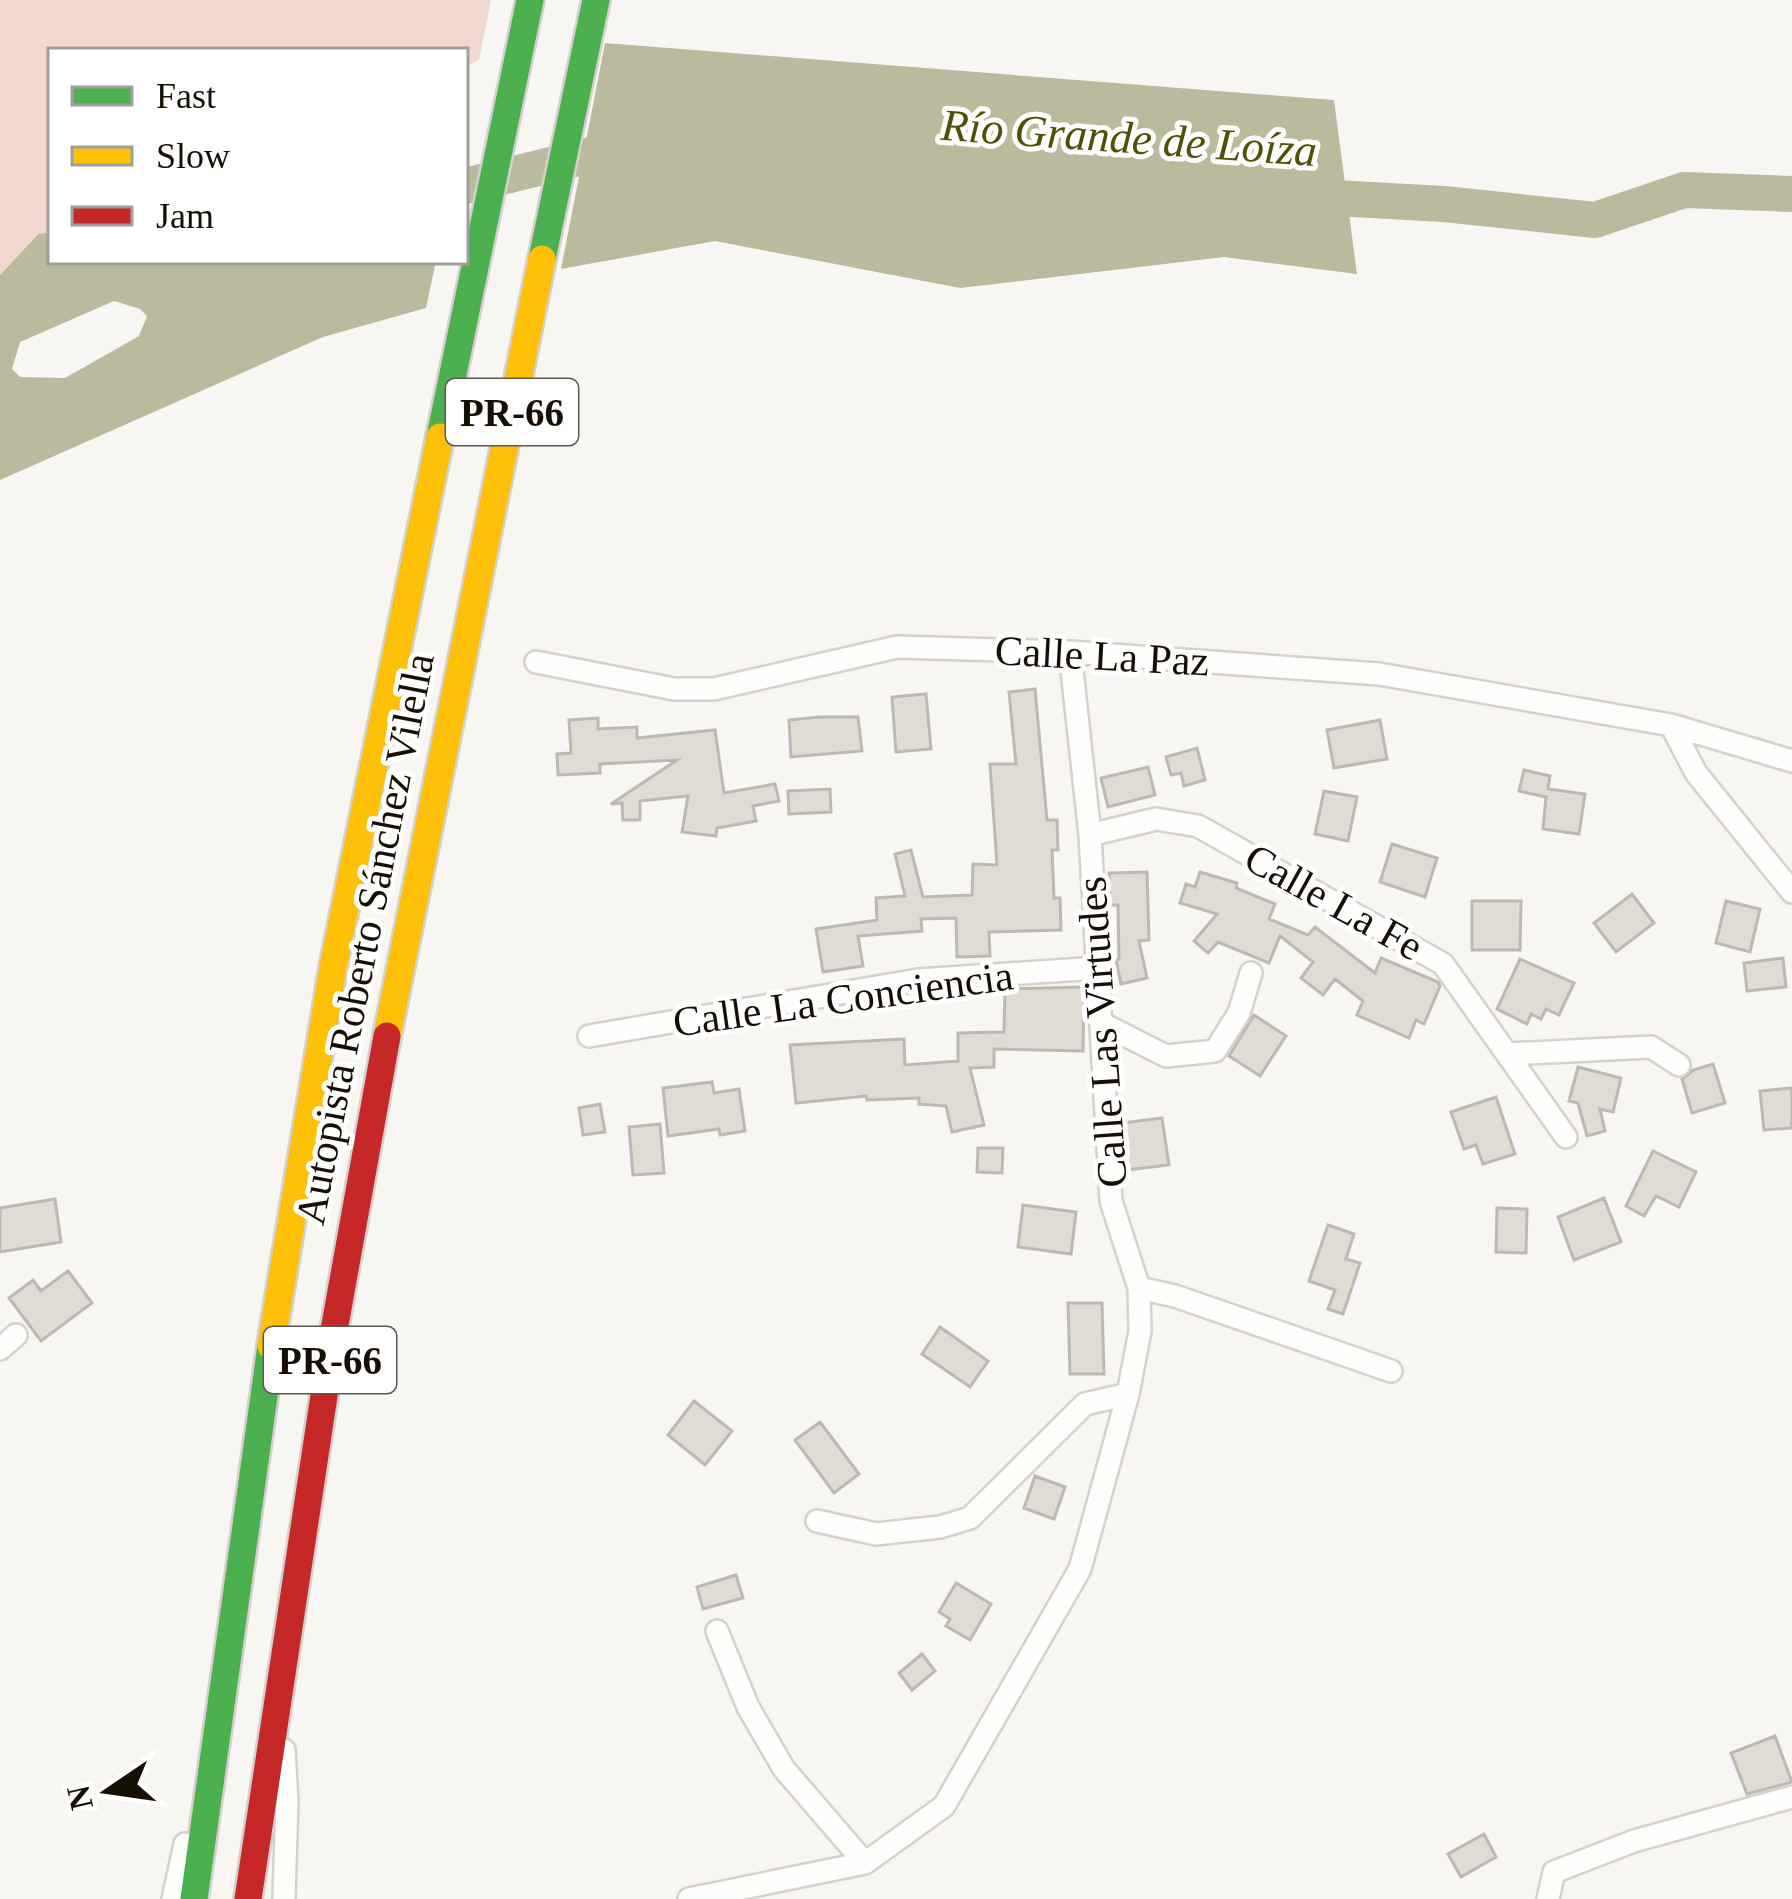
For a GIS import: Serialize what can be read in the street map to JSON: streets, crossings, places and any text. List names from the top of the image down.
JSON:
{
  "streets": {
    "highway": ["PR-66", "Autopista Roberto Sánchez Vilella"],
    "street": [
      "Calle La Paz",
      "Calle La Fe",
      "Calle La Conciencia",
      "Calle Las Virtudes"
    ]
  },
  "crossings": [
    ["Calle La Paz", "Calle Las Virtudes"],
    ["Calle La Fe", "Calle Las Virtudes"],
    ["Calle La Conciencia", "Calle Las Virtudes"]
  ],
  "water": ["Río Grande de Loíza"],
  "legend": ["Fast", "Slow", "Jam"],
  "north": "left"
}
